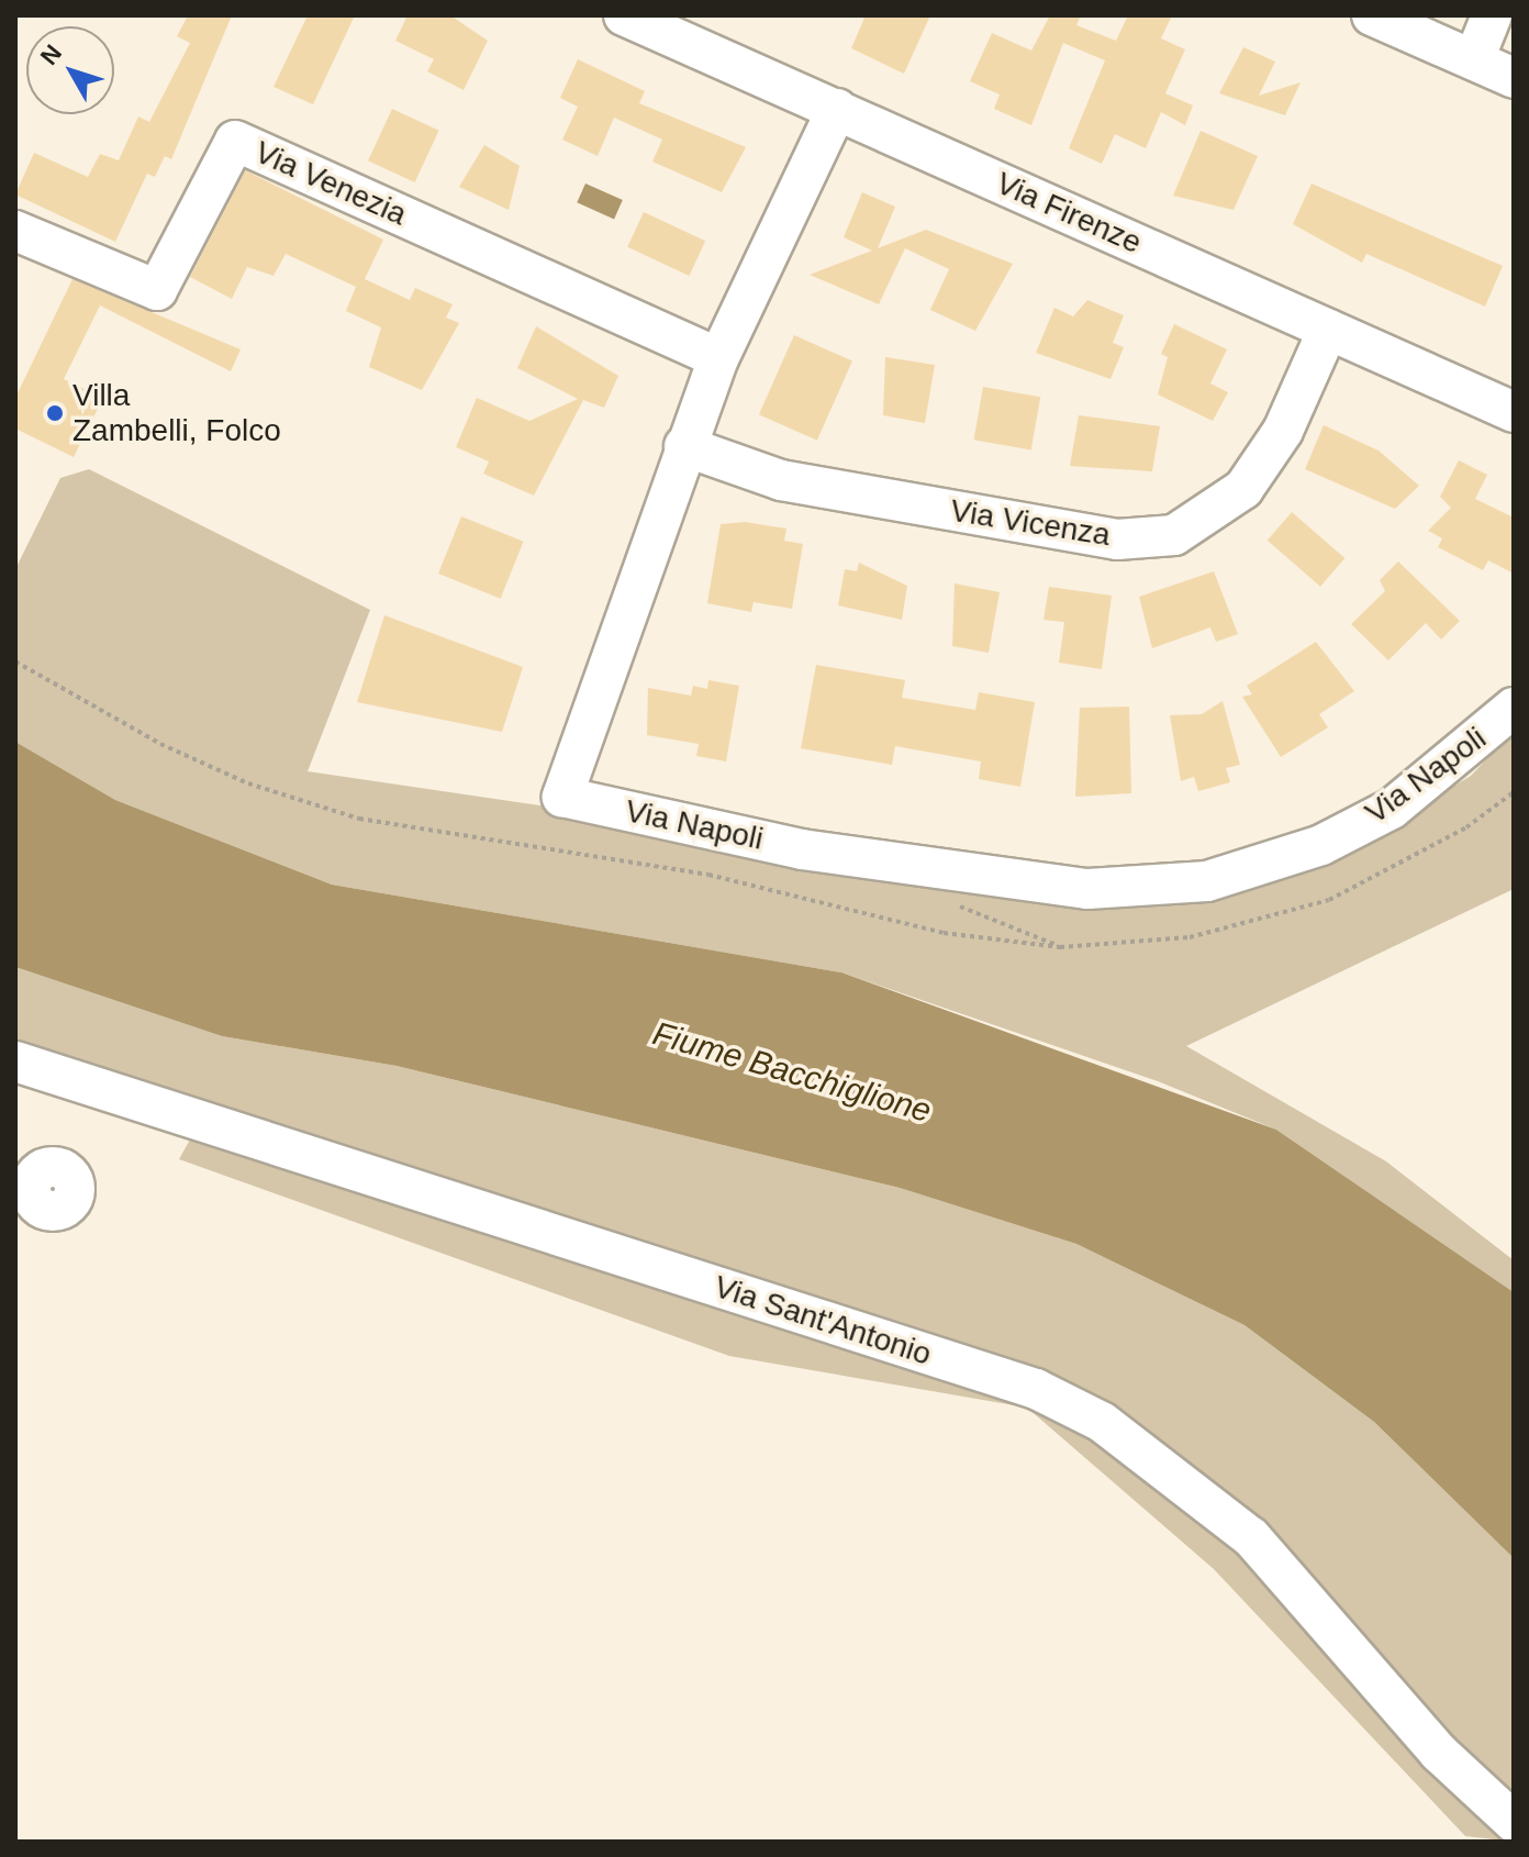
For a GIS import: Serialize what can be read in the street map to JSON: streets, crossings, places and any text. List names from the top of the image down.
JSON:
{
  "streets": {
    "street": [
      "Via Venezia",
      "Via Firenze",
      "Via Vicenza",
      "Via Napoli",
      "Via Sant'Antonio"
    ]
  },
  "crossings": [
    ["Via Venezia", "Via Napoli"],
    ["Via Firenze", "Via Vicenza"],
    ["Via Firenze", "Via Napoli"],
    ["Via Vicenza", "Via Napoli"]
  ],
  "water": ["Fiume Bacchiglione"],
  "places": ["Villa Zambelli, Folco"],
  "north": "top left"
}
